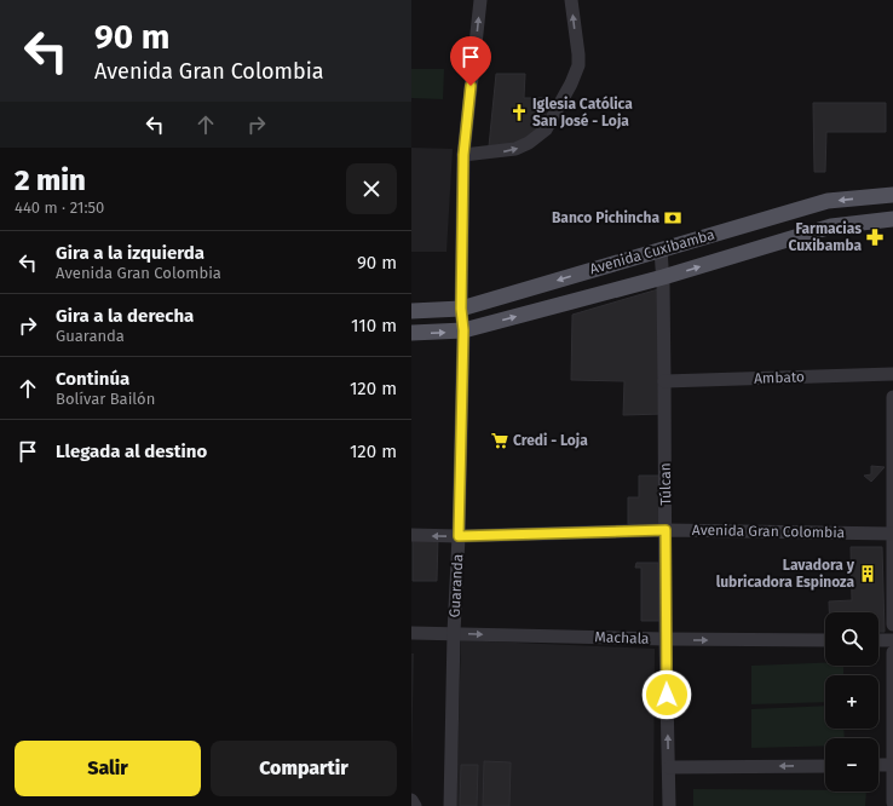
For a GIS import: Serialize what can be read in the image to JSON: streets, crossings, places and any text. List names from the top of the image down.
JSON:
{
  "streets": {
    "main road": ["Avenida Cuxibamba"],
    "street": [
      "Ambato",
      "Túlcan",
      "Avenida Gran Colombia",
      "Guaranda",
      "Machala"
    ]
  },
  "crossings": [
    ["Avenida Cuxibamba", "Túlcan"],
    ["Avenida Cuxibamba", "Guaranda"],
    ["Ambato", "Túlcan"],
    ["Túlcan", "Avenida Gran Colombia"],
    ["Túlcan", "Machala"],
    ["Avenida Gran Colombia", "Guaranda"],
    ["Guaranda", "Machala"]
  ],
  "one_way": ["Machala"],
  "places": {
    "church": ["Iglesia Católica San José - Loja"],
    "bank": ["Banco Pichincha"],
    "pharmacy": ["Farmacias Cuxibamba"],
    "supermarket": ["Credi - Loja"],
    "building": ["Lavadora y lubricadora Espinoza"]
  },
  "page": {
    "turn": ["90 m", "Avenida Gran Colombia"],
    "heading": ["2 min", "440 m · 21:50"],
    "list": [
      {
        "name": "Gira a la izquierda",
        "note": "Avenida Gran Colombia",
        "value": "90 m"
      },
      {
        "name": "Gira a la derecha",
        "note": "Guaranda",
        "value": "110 m"
      },
      {
        "name": "Continúa",
        "note": "Bolívar Bailón",
        "value": "120 m"
      },
      {
        "name": "Llegada al destino",
        "value": "120 m"
      }
    ],
    "map_buttons": ["+", "−"],
    "buttons": ["Salir", "Compartir"]
  }
}
